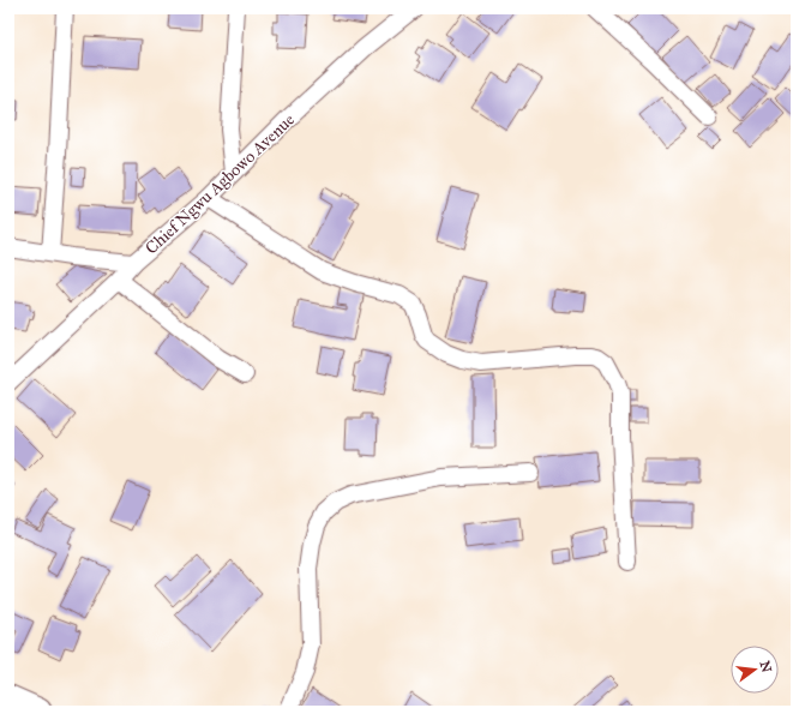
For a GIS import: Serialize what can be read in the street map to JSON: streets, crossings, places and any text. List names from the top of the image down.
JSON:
{
  "streets": {
    "street": ["Chief Ngwu Agbowo Avenue"]
  },
  "north": "right"
}
